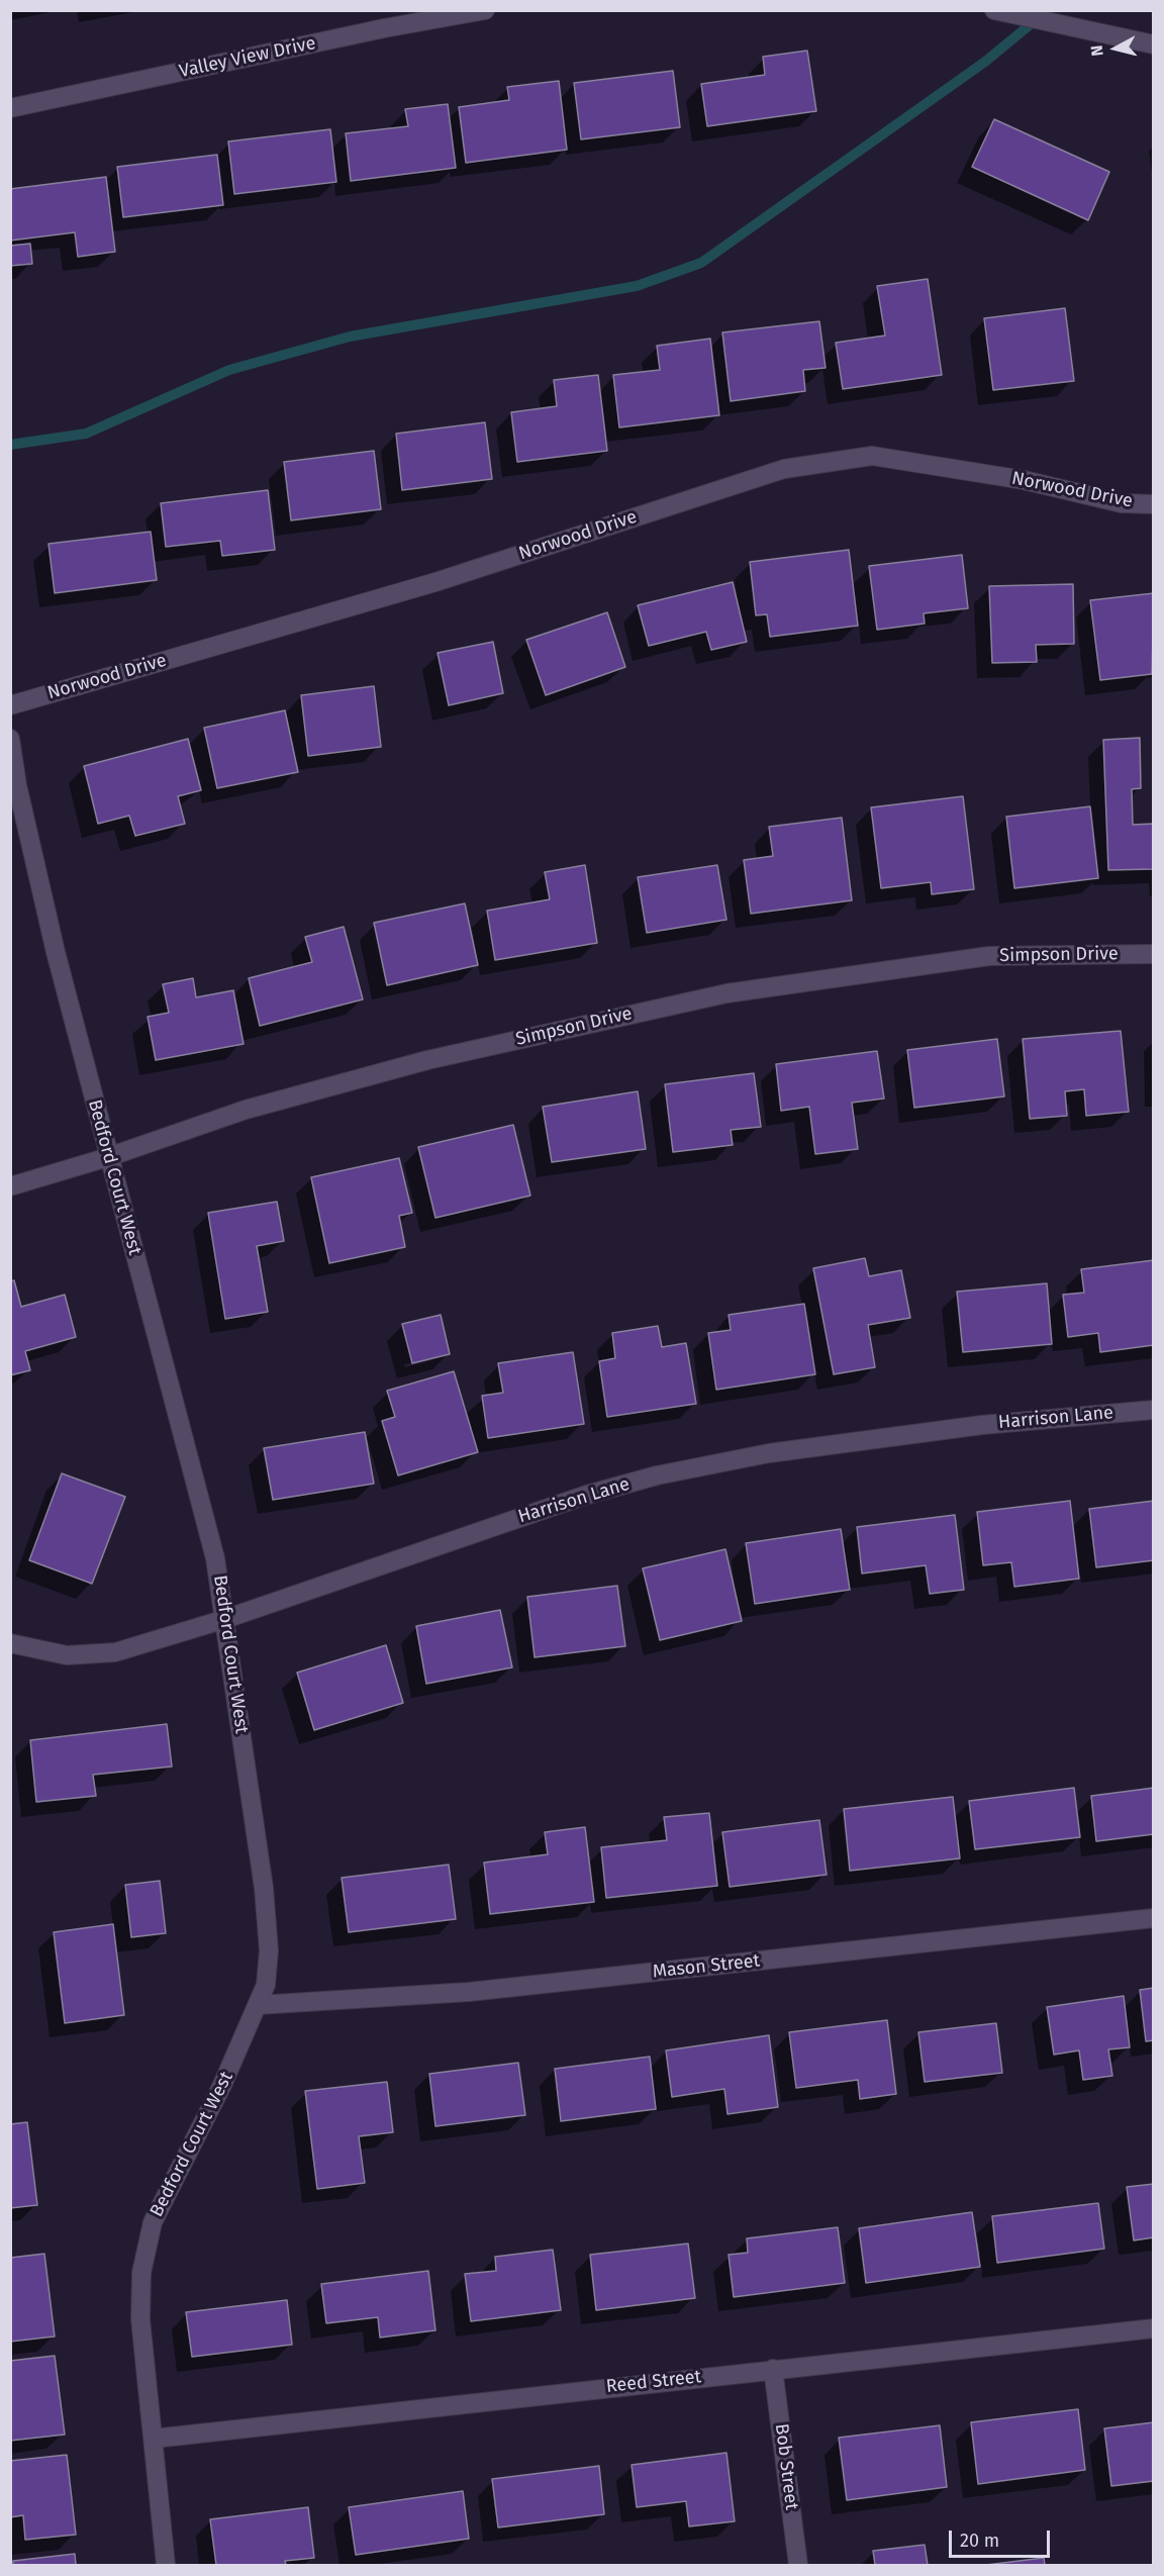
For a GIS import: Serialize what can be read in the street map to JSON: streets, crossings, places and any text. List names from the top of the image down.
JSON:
{
  "streets": {
    "street": [
      "Valley View Drive",
      "Norwood Drive",
      "Simpson Drive",
      "Bedford Court West",
      "Harrison Lane",
      "Mason Street",
      "Reed Street",
      "Bob Street"
    ]
  },
  "crossings": [
    ["Simpson Drive", "Bedford Court West"],
    ["Bedford Court West", "Harrison Lane"],
    ["Bedford Court West", "Mason Street"],
    ["Bedford Court West", "Reed Street"],
    ["Reed Street", "Bob Street"]
  ],
  "scale_bar": "20 m",
  "north": "left"
}
